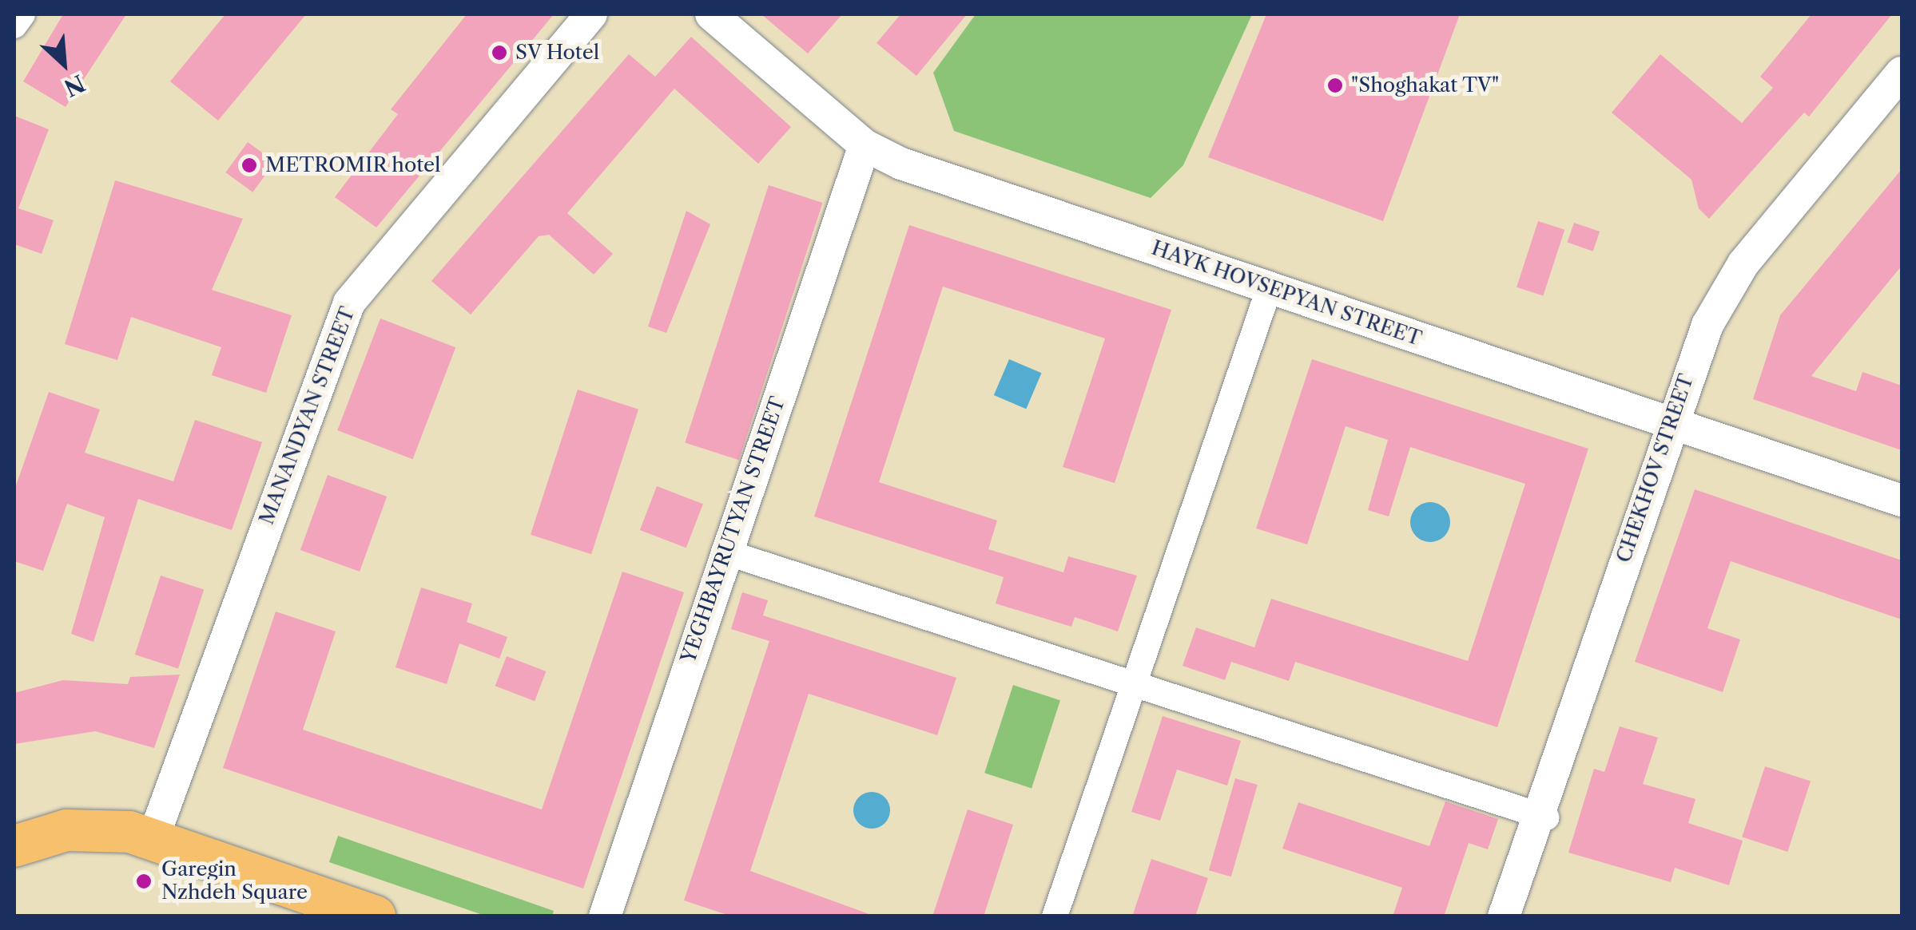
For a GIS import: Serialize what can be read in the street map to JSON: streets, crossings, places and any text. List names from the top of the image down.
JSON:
{
  "streets": {
    "street": [
      "HAYK HOVSEPYAN STREET",
      "MANANDYAN STREET",
      "CHEKHOV STREET",
      "YEGHBAYRUTYAN STREET"
    ]
  },
  "crossings": [
    ["HAYK HOVSEPYAN STREET", "CHEKHOV STREET"],
    ["HAYK HOVSEPYAN STREET", "YEGHBAYRUTYAN STREET"]
  ],
  "places": [
    "SV Hotel",
    "\"Shoghakat TV\"",
    "METROMIR hotel",
    "Garegin Nzhdeh Square"
  ],
  "north": "bottom right"
}
